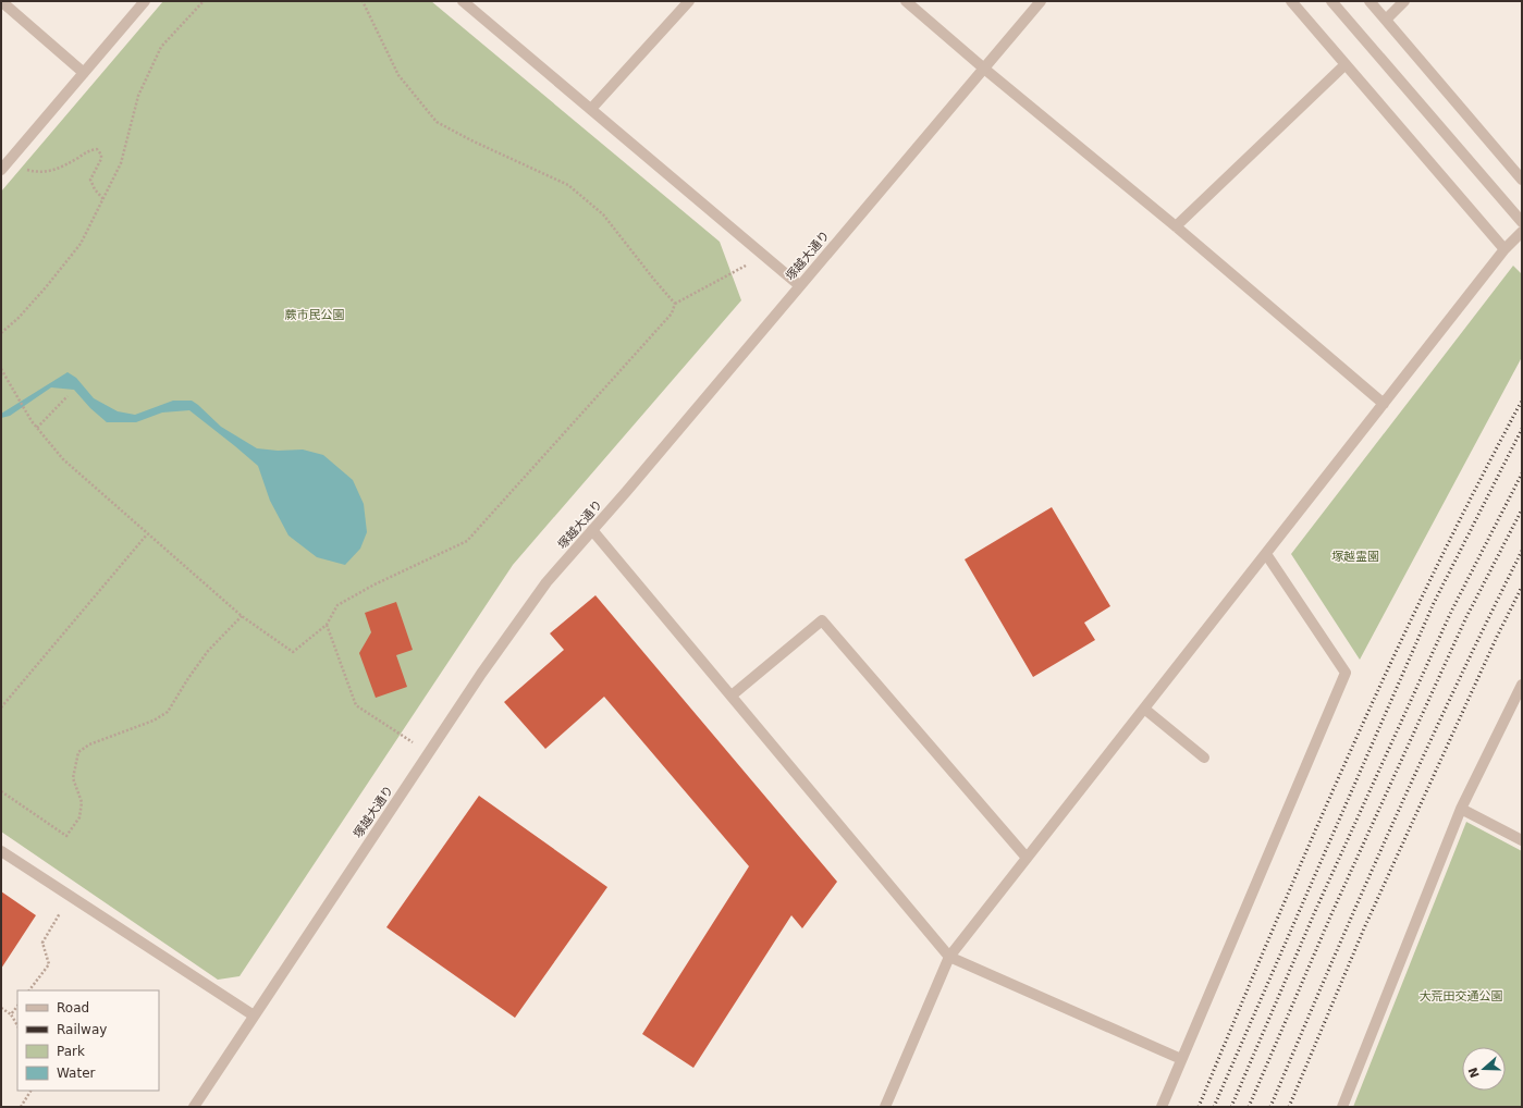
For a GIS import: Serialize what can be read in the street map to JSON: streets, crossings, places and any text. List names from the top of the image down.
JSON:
{
  "streets": {
    "street": ["塚越大通り"]
  },
  "parks": ["蕨市民公園", "塚越霊園", "大荒田交通公園"],
  "legend": [
    "Road",
    "Railway",
    "Park",
    "Water"
  ],
  "north": "left"
}
